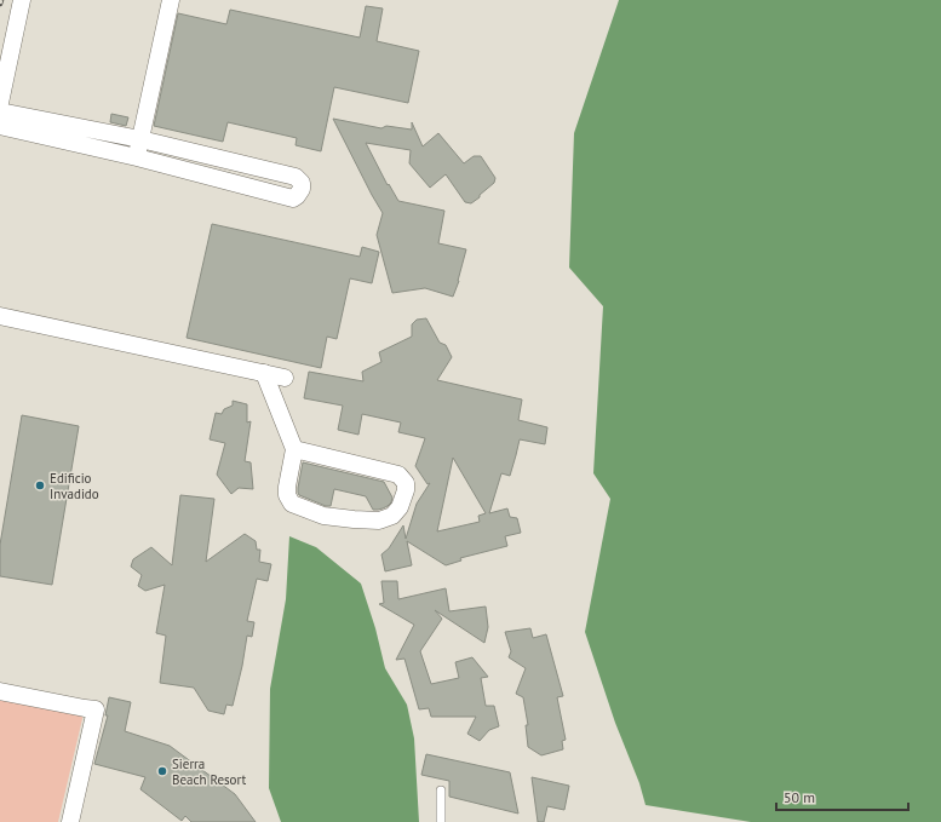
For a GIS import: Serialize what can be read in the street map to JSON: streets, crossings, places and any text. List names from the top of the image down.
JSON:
{
  "places": ["Edificio Invadido", "Sierra Beach Resort"],
  "scale_bar": "50 m"
}
